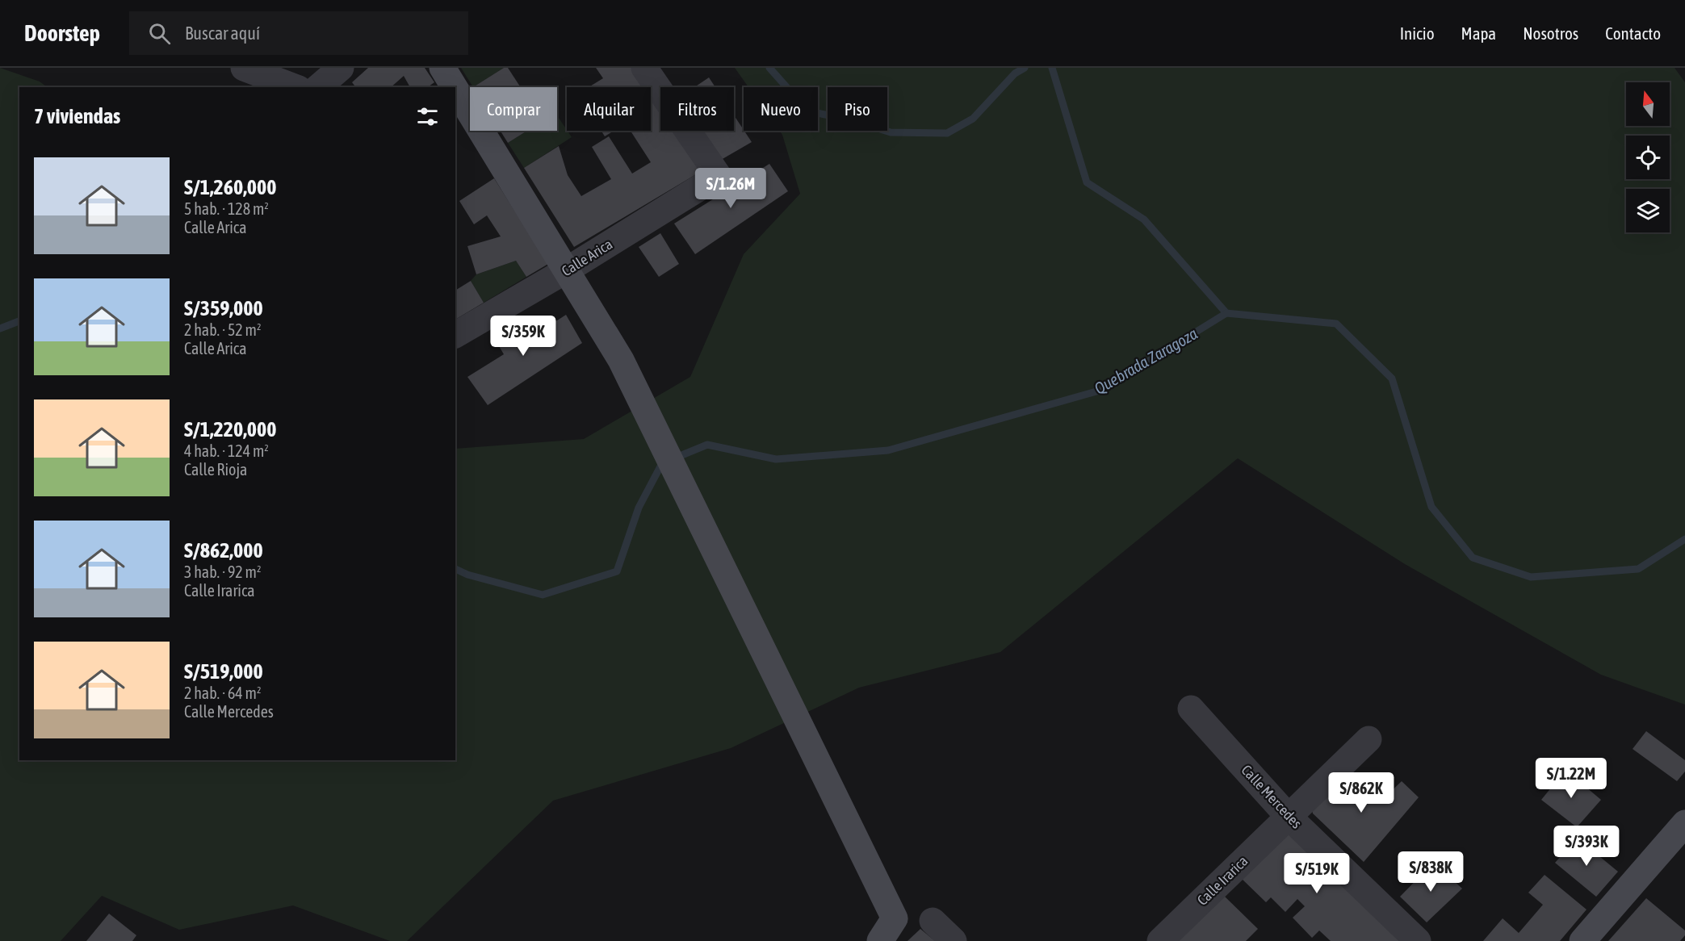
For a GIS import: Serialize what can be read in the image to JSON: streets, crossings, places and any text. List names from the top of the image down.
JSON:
{
  "streets": {
    "street": ["Calle Arica", "Calle Mercedes", "Calle Irarica"]
  },
  "crossings": [
    ["Calle Mercedes", "Calle Irarica"]
  ],
  "water": ["Quebrada Zaragoza"],
  "north": "top",
  "page": {
    "header": "Doorstep",
    "search": "Buscar aquí",
    "nav": [
      "Inicio",
      "Mapa",
      "Nosotros",
      "Contacto"
    ],
    "chip": [
      "Comprar",
      "Alquilar",
      "Filtros",
      "Nuevo",
      "Piso"
    ],
    "heading": "7 viviendas",
    "list": [
      {
        "name": "S/1,260,000",
        "note": "5 hab. · 128 m² · Calle Arica"
      },
      {
        "name": "S/359,000",
        "note": "2 hab. · 52 m² · Calle Arica"
      },
      {
        "name": "S/1,220,000",
        "note": "4 hab. · 124 m² · Calle Rioja"
      },
      {
        "name": "S/862,000",
        "note": "3 hab. · 92 m² · Calle Irarica"
      },
      {
        "name": "S/519,000",
        "note": "2 hab. · 64 m² · Calle Mercedes"
      }
    ],
    "price": [
      "S/1.26M",
      "S/359K",
      "S/1.22M",
      "S/862K",
      "S/393K",
      "S/838K",
      "S/519K"
    ]
  }
}
